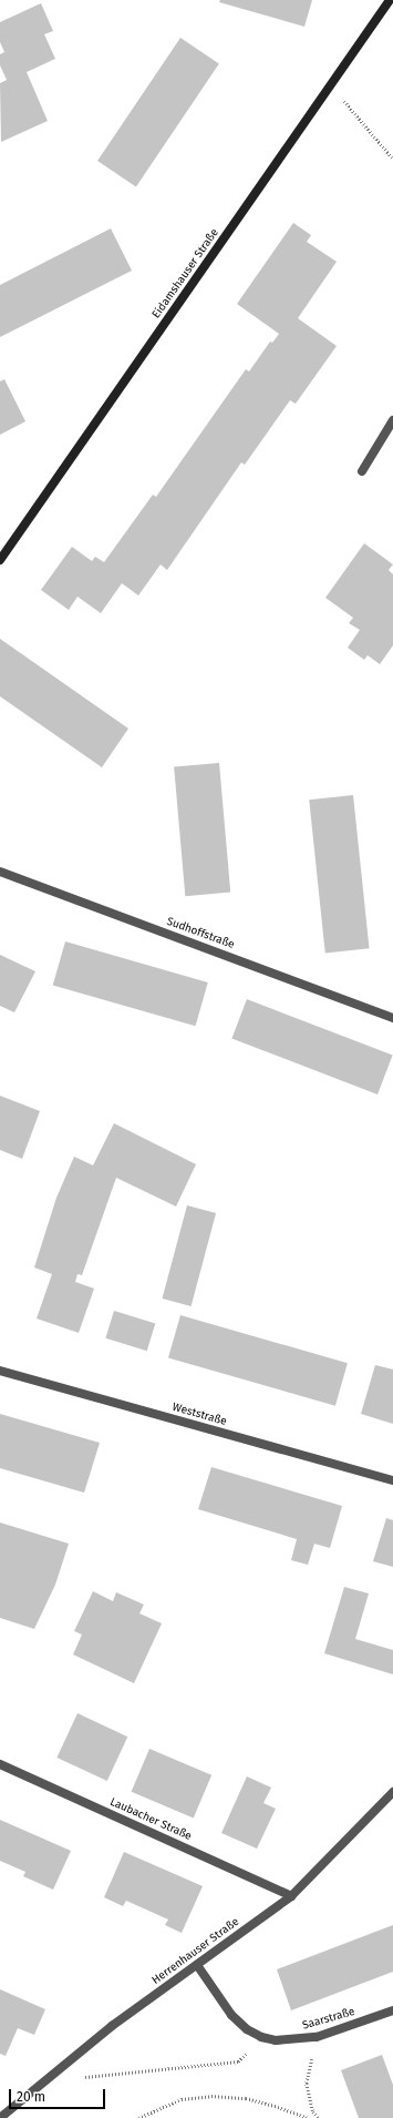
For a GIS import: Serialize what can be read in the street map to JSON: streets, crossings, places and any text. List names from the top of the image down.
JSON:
{
  "streets": {
    "street": [
      "Eidamshauser Straße",
      "Sudhoffstraße",
      "Weststraße",
      "Laubacher Straße",
      "Herrenhauser Straße",
      "Saarstraße"
    ]
  },
  "crossings": [
    ["Laubacher Straße", "Herrenhauser Straße"],
    ["Herrenhauser Straße", "Saarstraße"]
  ],
  "scale_bar": "20 m"
}
